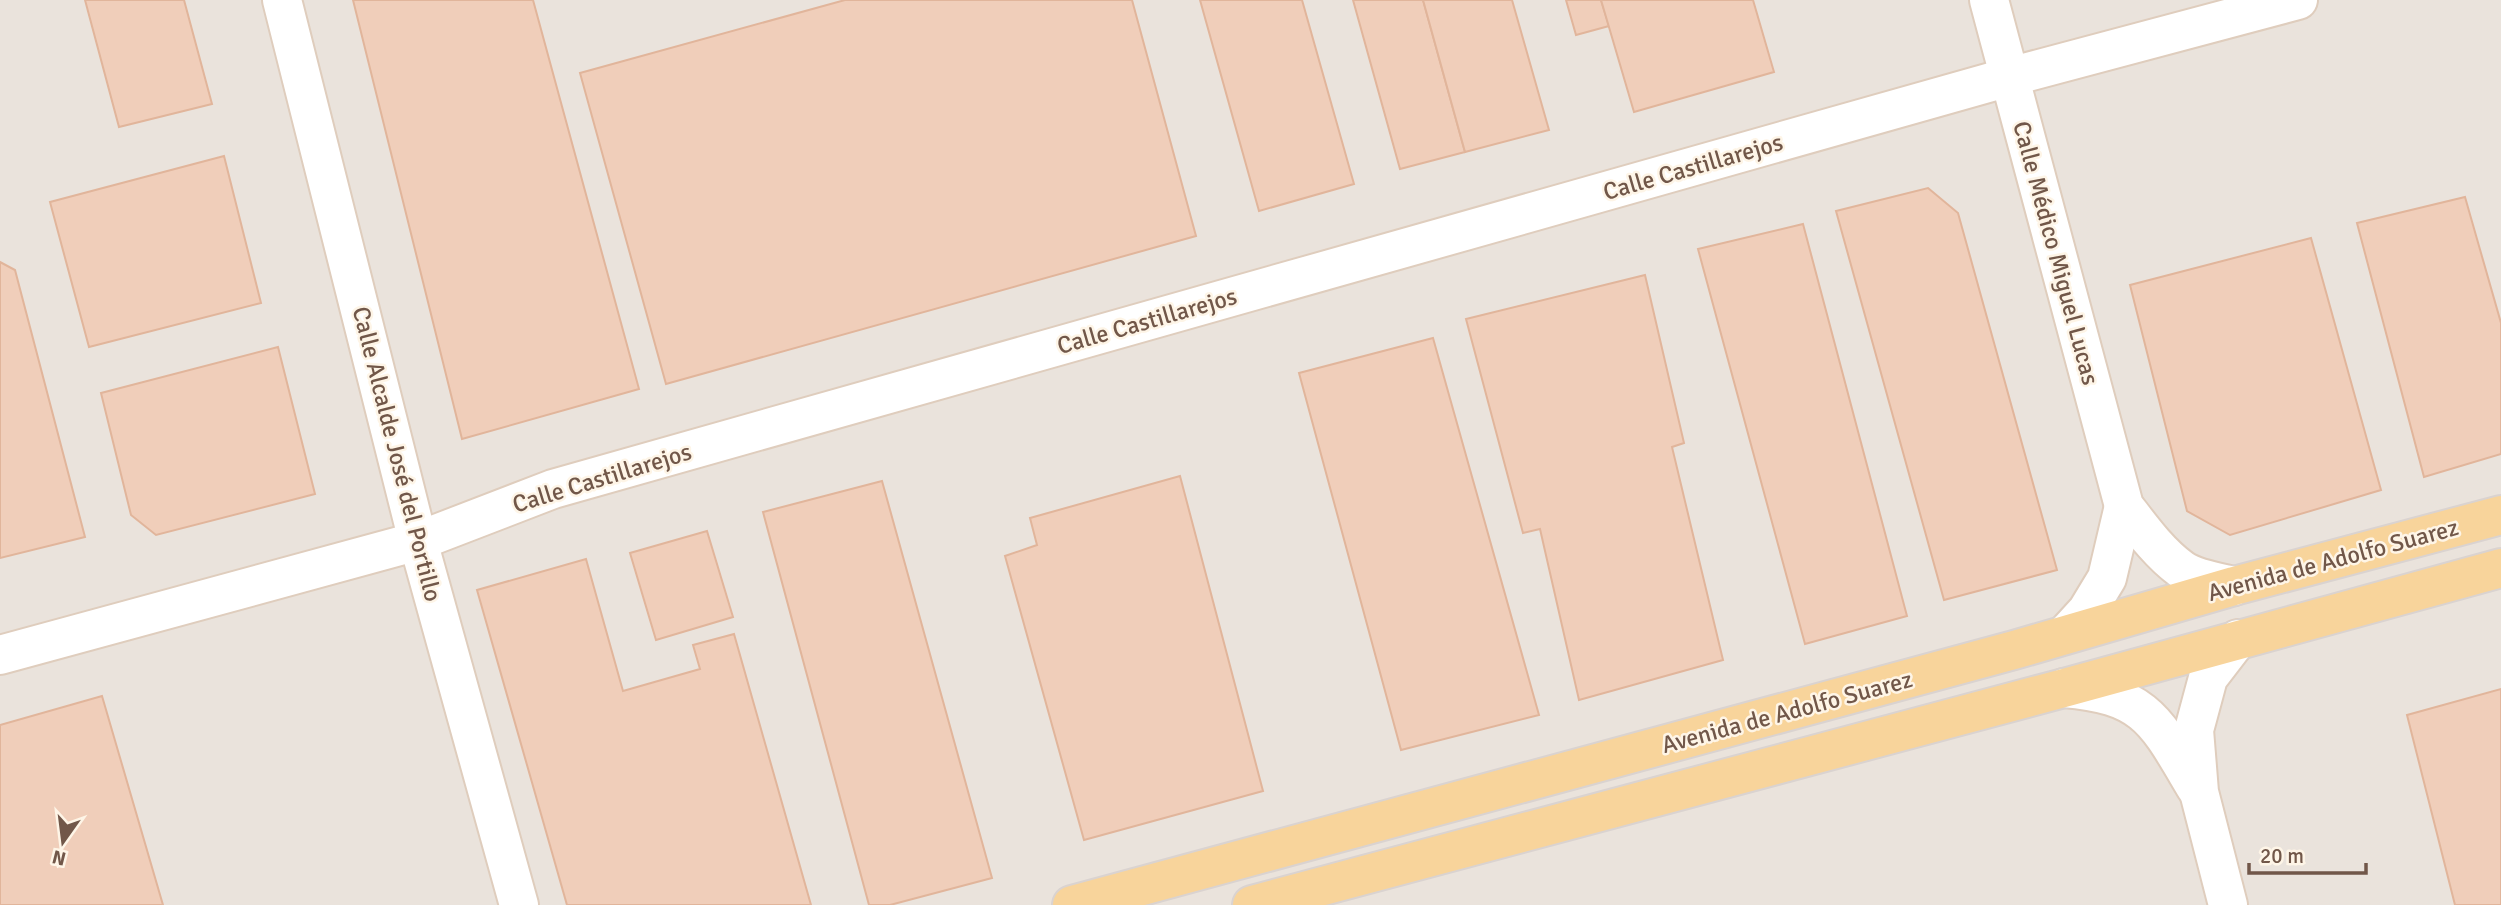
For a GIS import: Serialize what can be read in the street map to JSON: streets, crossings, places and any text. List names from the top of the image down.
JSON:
{
  "streets": {
    "main road": ["Avenida de Adolfo Suarez"],
    "street": ["Calle Castillarejos", "Calle Médico Miguel Lucas", "Calle Alcalde José del Portillo"]
  },
  "crossings": [
    ["Calle Castillarejos", "Calle Médico Miguel Lucas"],
    ["Calle Castillarejos", "Calle Alcalde José del Portillo"]
  ],
  "scale_bar": "20 m",
  "north": "bottom"
}
